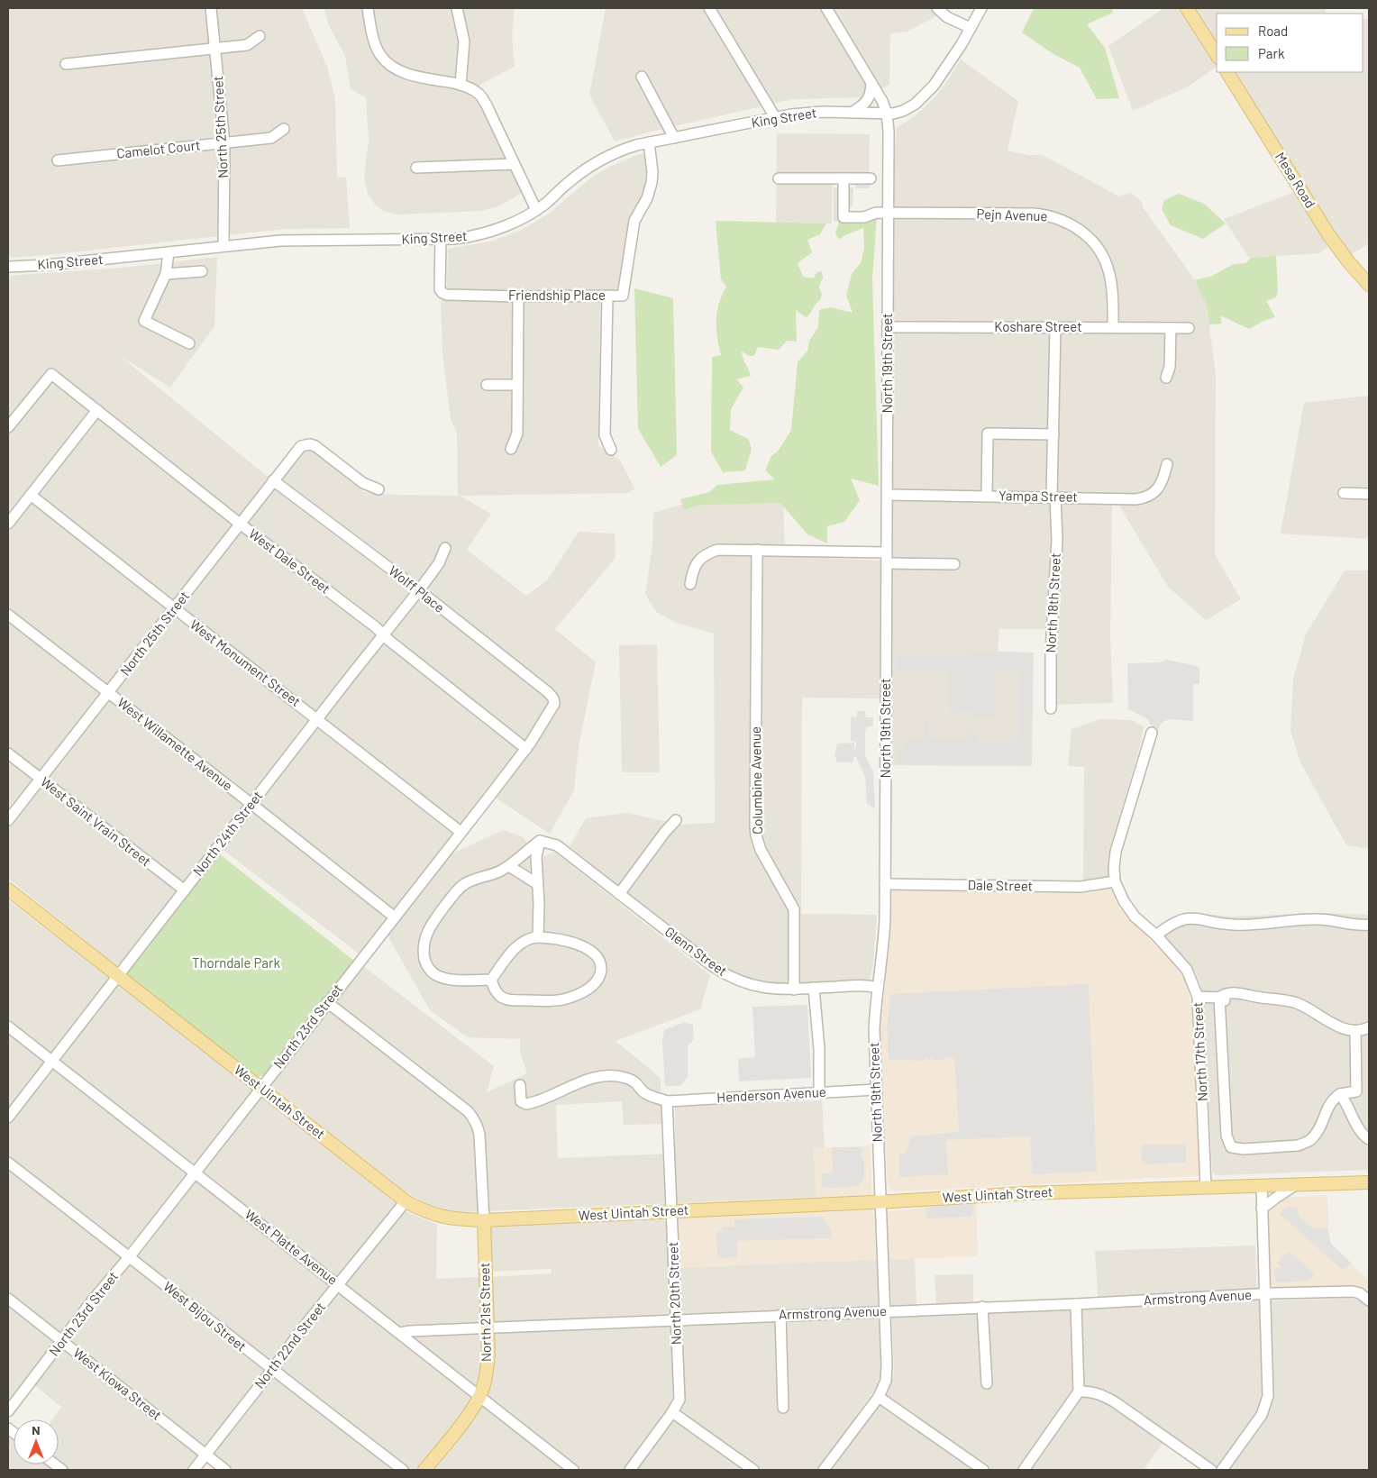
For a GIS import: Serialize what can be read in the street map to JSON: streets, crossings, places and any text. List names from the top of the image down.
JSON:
{
  "streets": {
    "main road": ["Mesa Road", "West Uintah Street", "North 21st Street"],
    "street": [
      "King Street",
      "North 25th Street",
      "Camelot Court",
      "Pejn Avenue",
      "Friendship Place",
      "Koshare Street",
      "North 19th Street",
      "Yampa Street",
      "West Dale Street",
      "Wolff Place",
      "North 18th Street",
      "West Monument Street",
      "West Willamette Avenue",
      "Columbine Avenue",
      "West Saint Vrain Street",
      "North 24th Street",
      "Dale Street",
      "Glenn Street",
      "North 23rd Street",
      "North 17th Street",
      "Henderson Avenue",
      "West Platte Avenue",
      "North 20th Street",
      "Armstrong Avenue",
      "West Bijou Street",
      "North 22nd Street",
      "West Kiowa Street"
    ]
  },
  "crossings": [
    ["King Street", "North 25th Street"],
    ["King Street", "Friendship Place"],
    ["King Street", "North 19th Street"],
    ["North 25th Street", "Camelot Court"],
    ["North 25th Street", "West Dale Street"],
    ["North 25th Street", "Wolff Place"],
    ["North 25th Street", "West Monument Street"],
    ["North 25th Street", "West Willamette Avenue"],
    ["North 25th Street", "West Saint Vrain Street"],
    ["Pejn Avenue", "Koshare Street"],
    ["Pejn Avenue", "North 19th Street"],
    ["Koshare Street", "North 19th Street"],
    ["Koshare Street", "North 18th Street"],
    ["North 19th Street", "Yampa Street"],
    ["North 19th Street", "Dale Street"],
    ["North 19th Street", "Glenn Street"],
    ["North 19th Street", "Henderson Avenue"],
    ["North 19th Street", "West Uintah Street"],
    ["North 19th Street", "Armstrong Avenue"],
    ["Yampa Street", "North 18th Street"],
    ["West Dale Street", "North 24th Street"],
    ["West Dale Street", "North 23rd Street"],
    ["Wolff Place", "North 24th Street"],
    ["Wolff Place", "North 23rd Street"],
    ["West Monument Street", "North 24th Street"],
    ["West Monument Street", "North 23rd Street"],
    ["West Willamette Avenue", "North 24th Street"],
    ["West Willamette Avenue", "North 23rd Street"],
    ["Columbine Avenue", "Glenn Street"],
    ["West Saint Vrain Street", "North 24th Street"],
    ["North 24th Street", "West Uintah Street"],
    ["North 24th Street", "West Platte Avenue"],
    ["Dale Street", "North 17th Street"],
    ["North 23rd Street", "West Uintah Street"],
    ["North 23rd Street", "West Platte Avenue"],
    ["North 23rd Street", "North 21st Street"],
    ["North 23rd Street", "West Bijou Street"],
    ["North 23rd Street", "West Kiowa Street"],
    ["North 17th Street", "West Uintah Street"],
    ["Henderson Avenue", "North 20th Street"],
    ["West Uintah Street", "North 20th Street"],
    ["West Uintah Street", "North 21st Street"],
    ["West Uintah Street", "North 22nd Street"],
    ["West Platte Avenue", "Armstrong Avenue"],
    ["West Platte Avenue", "North 21st Street"],
    ["West Platte Avenue", "North 22nd Street"],
    ["North 20th Street", "Armstrong Avenue"],
    ["Armstrong Avenue", "North 21st Street"],
    ["West Bijou Street", "North 22nd Street"],
    ["North 22nd Street", "West Kiowa Street"]
  ],
  "parks": ["Thorndale Park"],
  "legend": ["Road", "Park"],
  "north": "top"
}
